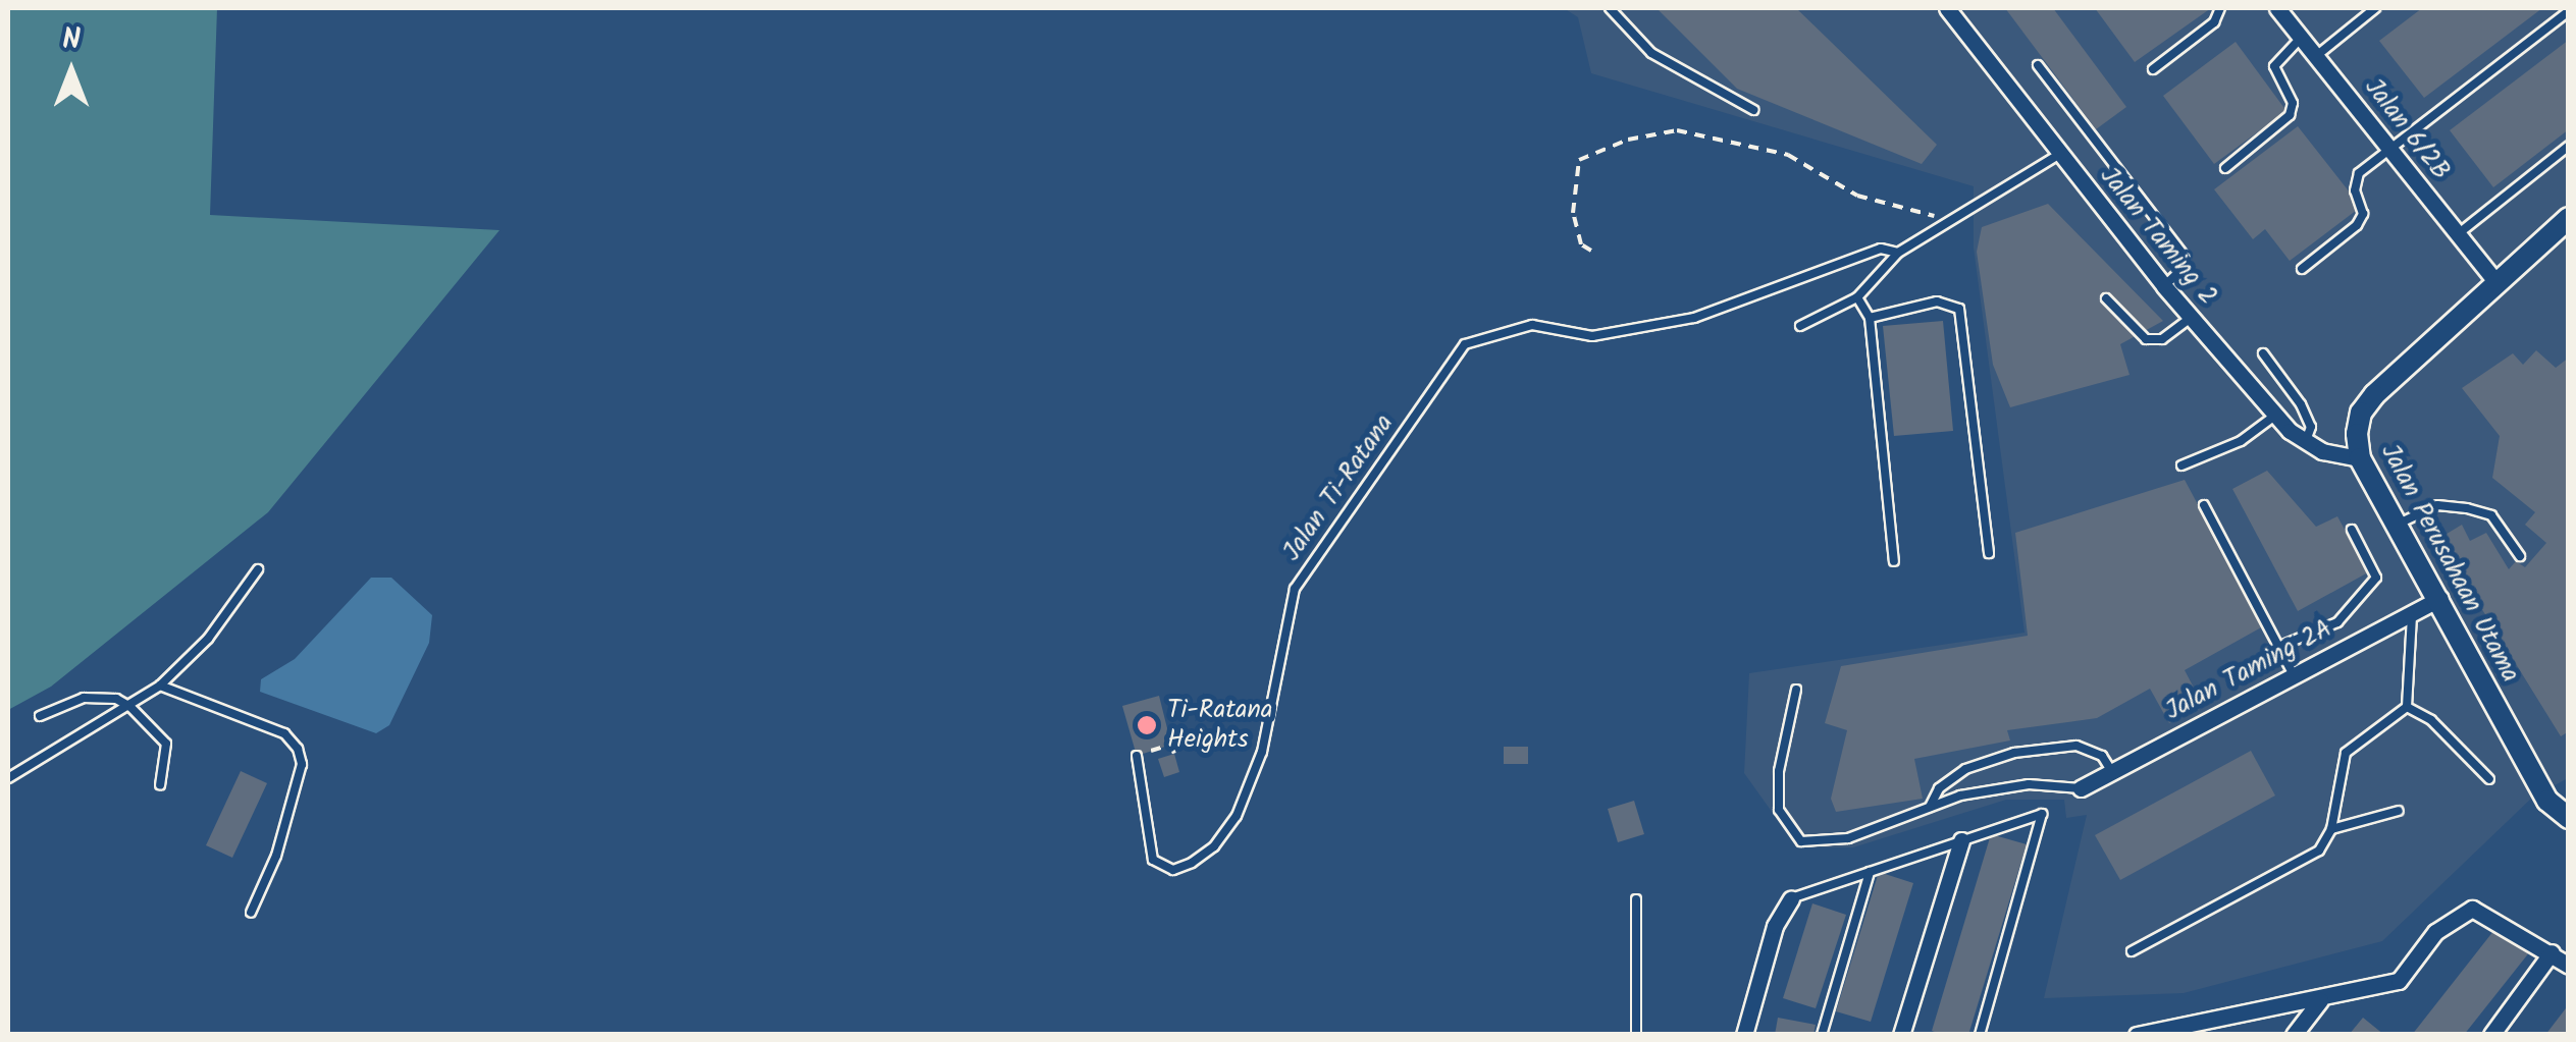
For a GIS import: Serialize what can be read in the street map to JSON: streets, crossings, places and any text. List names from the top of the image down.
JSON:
{
  "streets": {
    "street": [
      "Jalan 6/2B",
      "Jalan Taming 2",
      "Jalan Perusahaan Utama",
      "Jalan Taming 2A"
    ],
    "lane": ["Jalan Ti-Ratana"]
  },
  "crossings": [
    ["Jalan 6/2B", "Jalan Perusahaan Utama"],
    ["Jalan Taming 2", "Jalan Perusahaan Utama"],
    ["Jalan Perusahaan Utama", "Jalan Taming 2A"]
  ],
  "places": ["Ti-Ratana Heights"],
  "north": "top"
}
